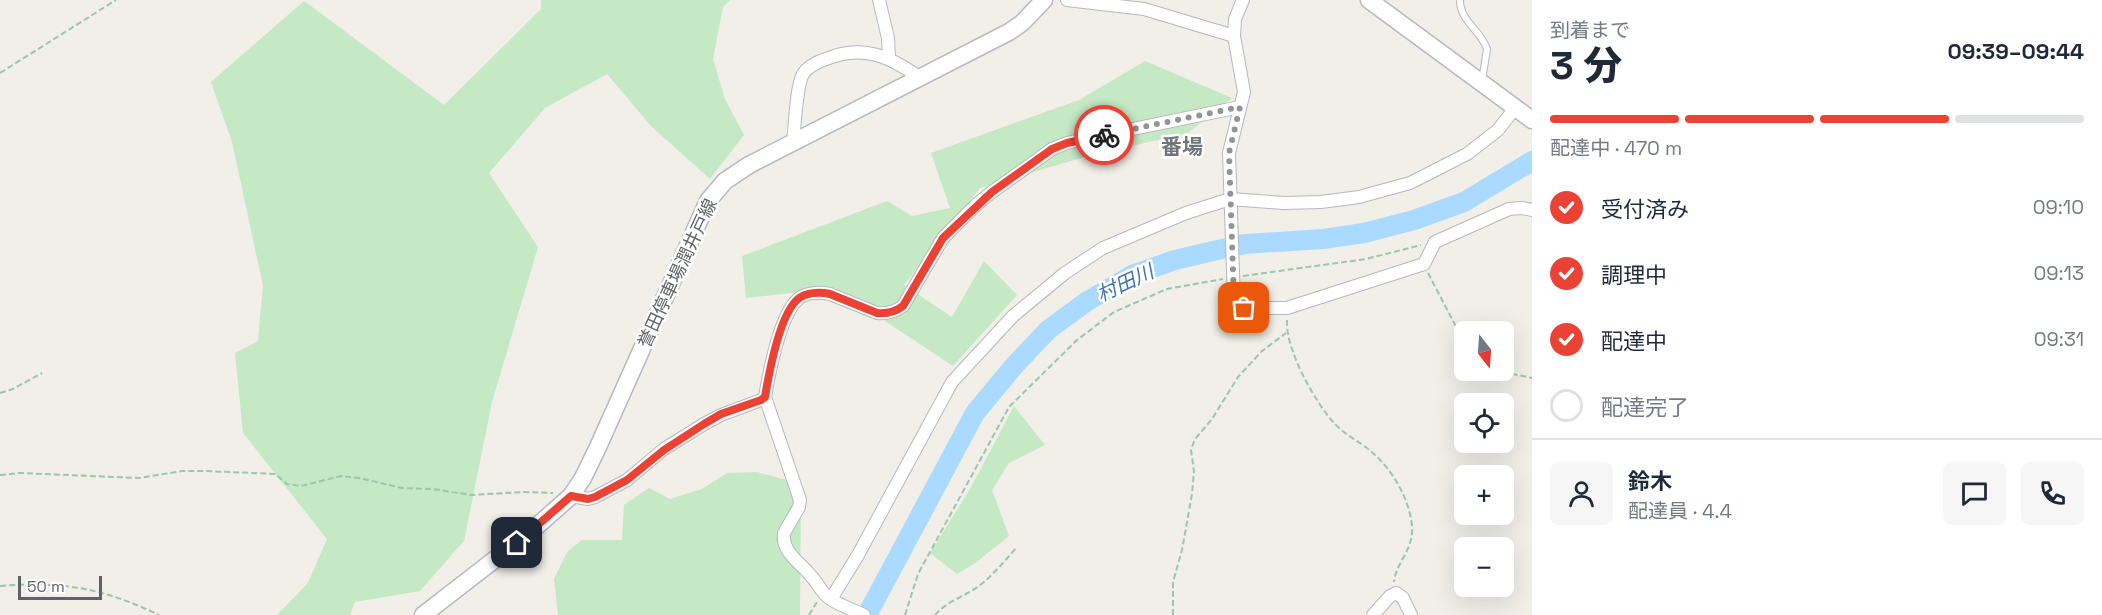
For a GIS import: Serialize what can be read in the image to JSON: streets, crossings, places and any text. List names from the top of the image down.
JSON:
{
  "streets": {
    "main road": ["誉田停車場潤井戸線"]
  },
  "districts": ["番場"],
  "water": ["村田川"],
  "scale_bar": "50 m",
  "north": "bottom",
  "page": {
    "heading": ["3 分", "到着まで", "09:39–09:44"],
    "panel": ["鈴木", "配達員 · 4.4"],
    "bar": "配達中 · 470 m",
    "list": [
      ["受付済み", "09:10"],
      ["調理中", "09:13"],
      ["配達中", "09:31"],
      "配達完了"
    ],
    "map_buttons": ["+", "−"],
    "scale": "50 m"
  }
}
